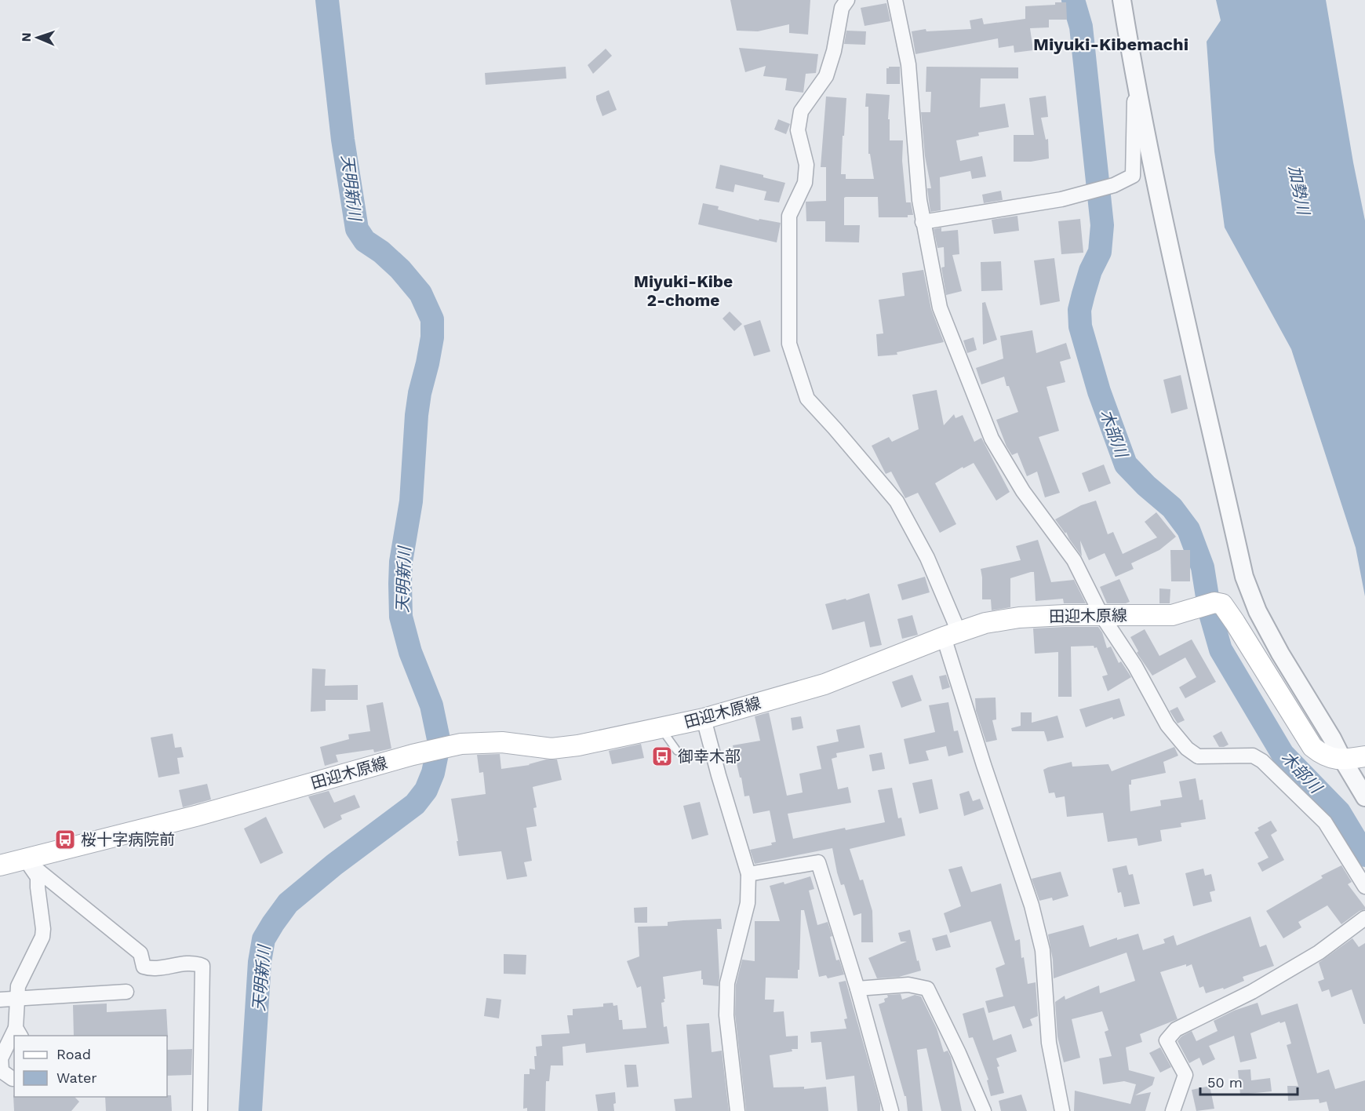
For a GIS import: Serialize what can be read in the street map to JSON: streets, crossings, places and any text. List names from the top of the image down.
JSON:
{
  "streets": {
    "main road": ["田迎木原線"]
  },
  "districts": ["Miyuki-Kibemachi", "Miyuki-Kibe 2-chome"],
  "water": ["天明新川", "加勢川", "木部川"],
  "places": {
    "bus stop": ["御幸木部", "桜十字病院前"]
  },
  "legend": ["Road", "Water"],
  "scale_bar": "50 m",
  "north": "left"
}
